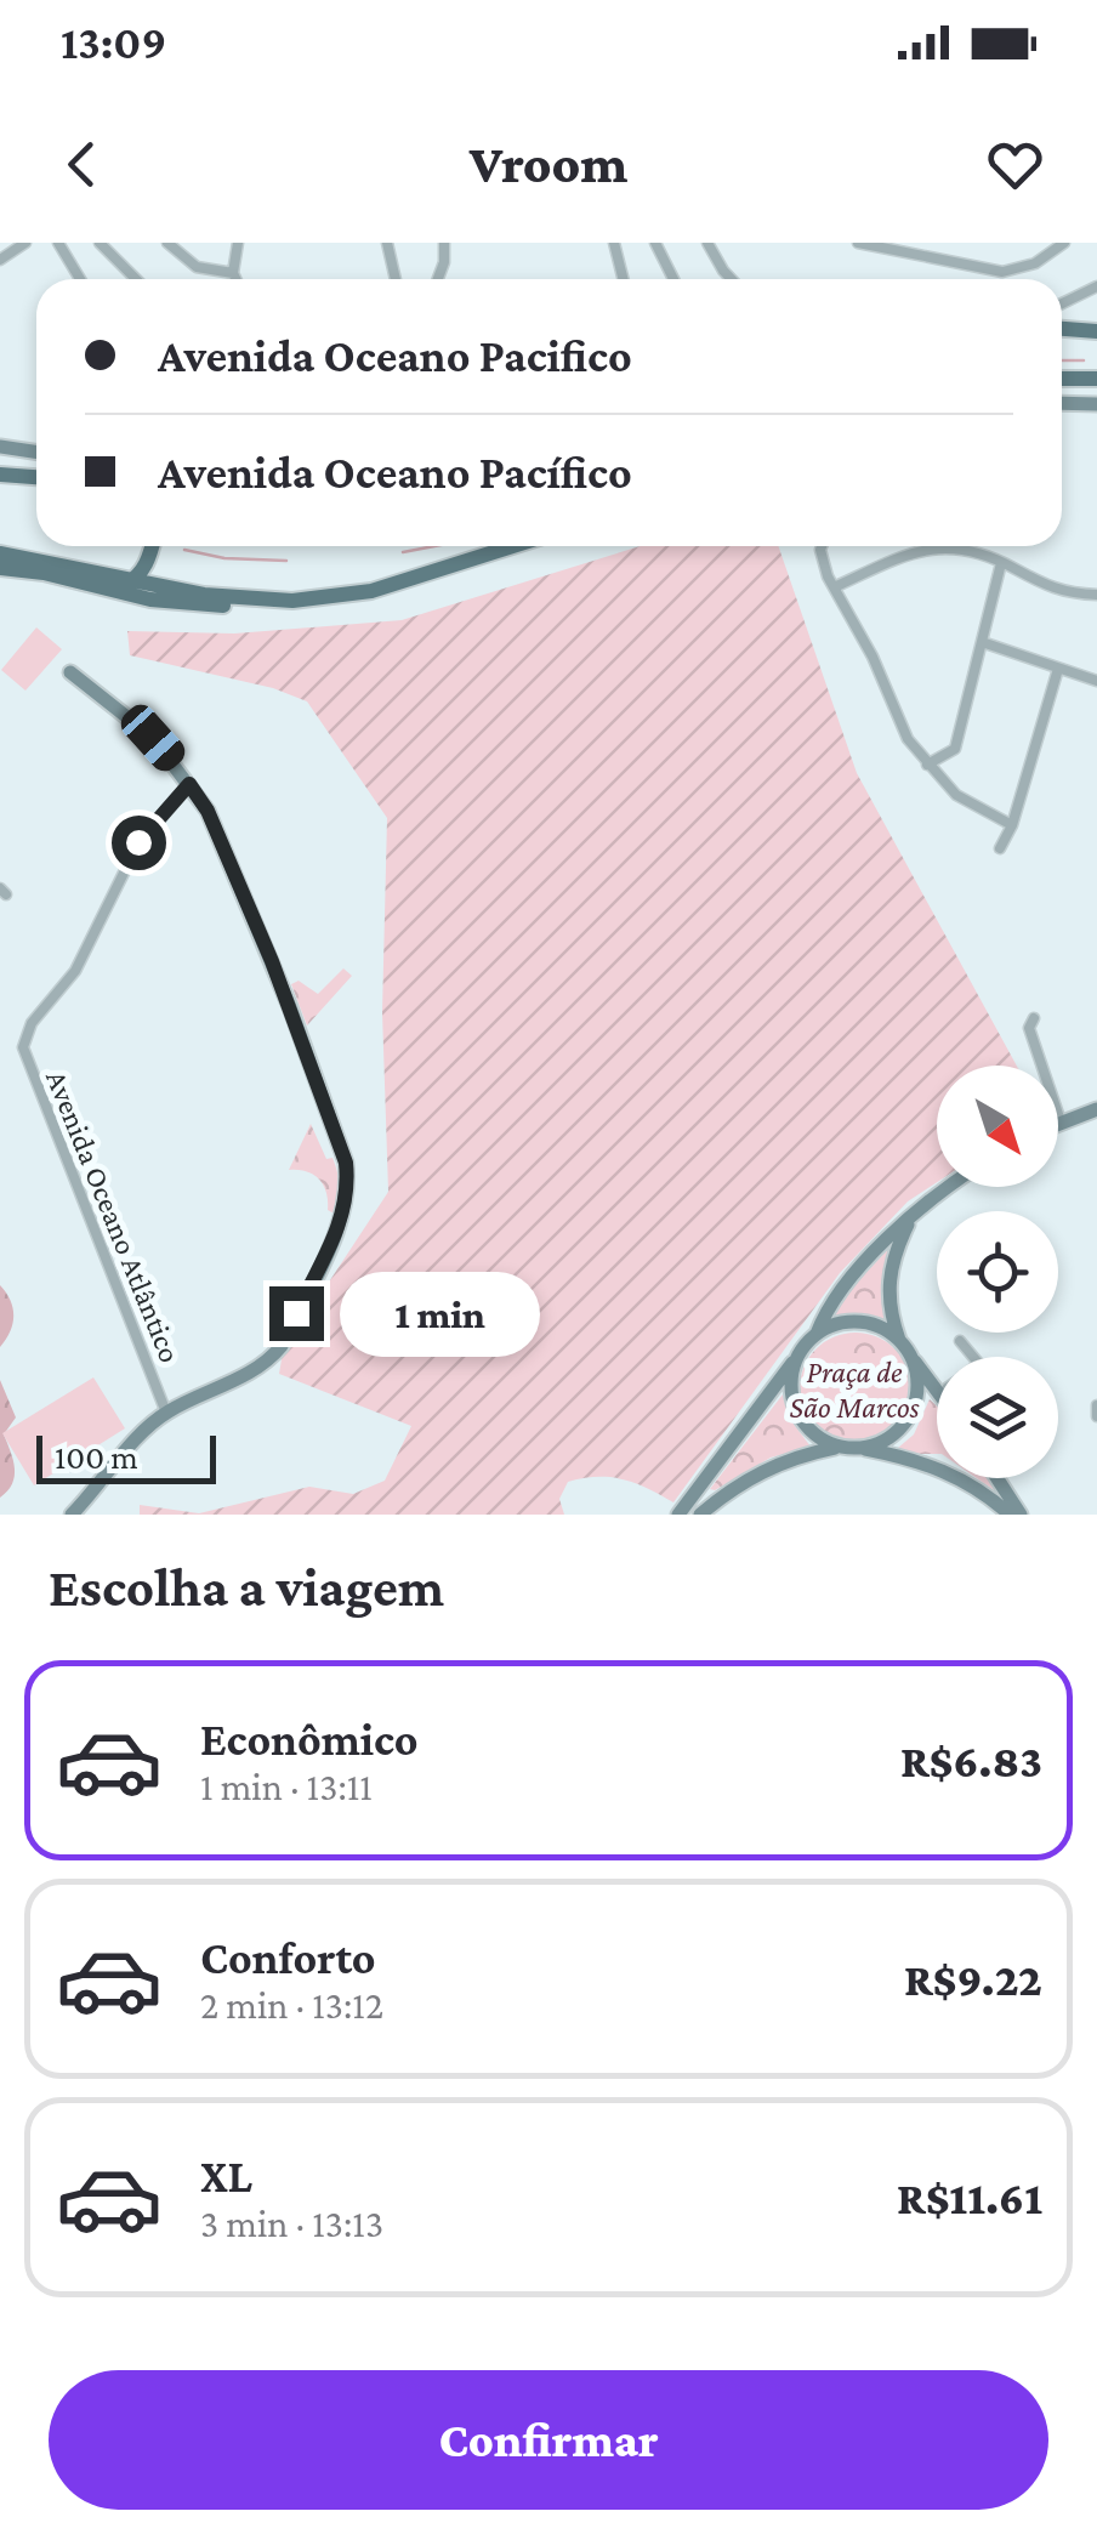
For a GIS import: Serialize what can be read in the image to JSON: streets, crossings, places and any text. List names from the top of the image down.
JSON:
{
  "streets": {
    "street": ["Avenida Oceano Atlântico"]
  },
  "parks": ["Praça de São Marcos"],
  "scale_bar": "100 m",
  "north": "bottom right",
  "page": {
    "status": "13:09",
    "header": "Vroom",
    "banner": ["Avenida Oceano Pacifico", "Avenida Oceano Pacífico"],
    "bubble": "1 min",
    "scale": "100 m",
    "heading": "Escolha a viagem",
    "list": [
      {
        "name": "Econômico",
        "note": "1 min · 13:11",
        "value": "R$6.83"
      },
      {
        "name": "Conforto",
        "note": "2 min · 13:12",
        "value": "R$9.22"
      },
      {
        "name": "XL",
        "note": "3 min · 13:13",
        "value": "R$11.61"
      }
    ],
    "buttons": "Confirmar"
  }
}
